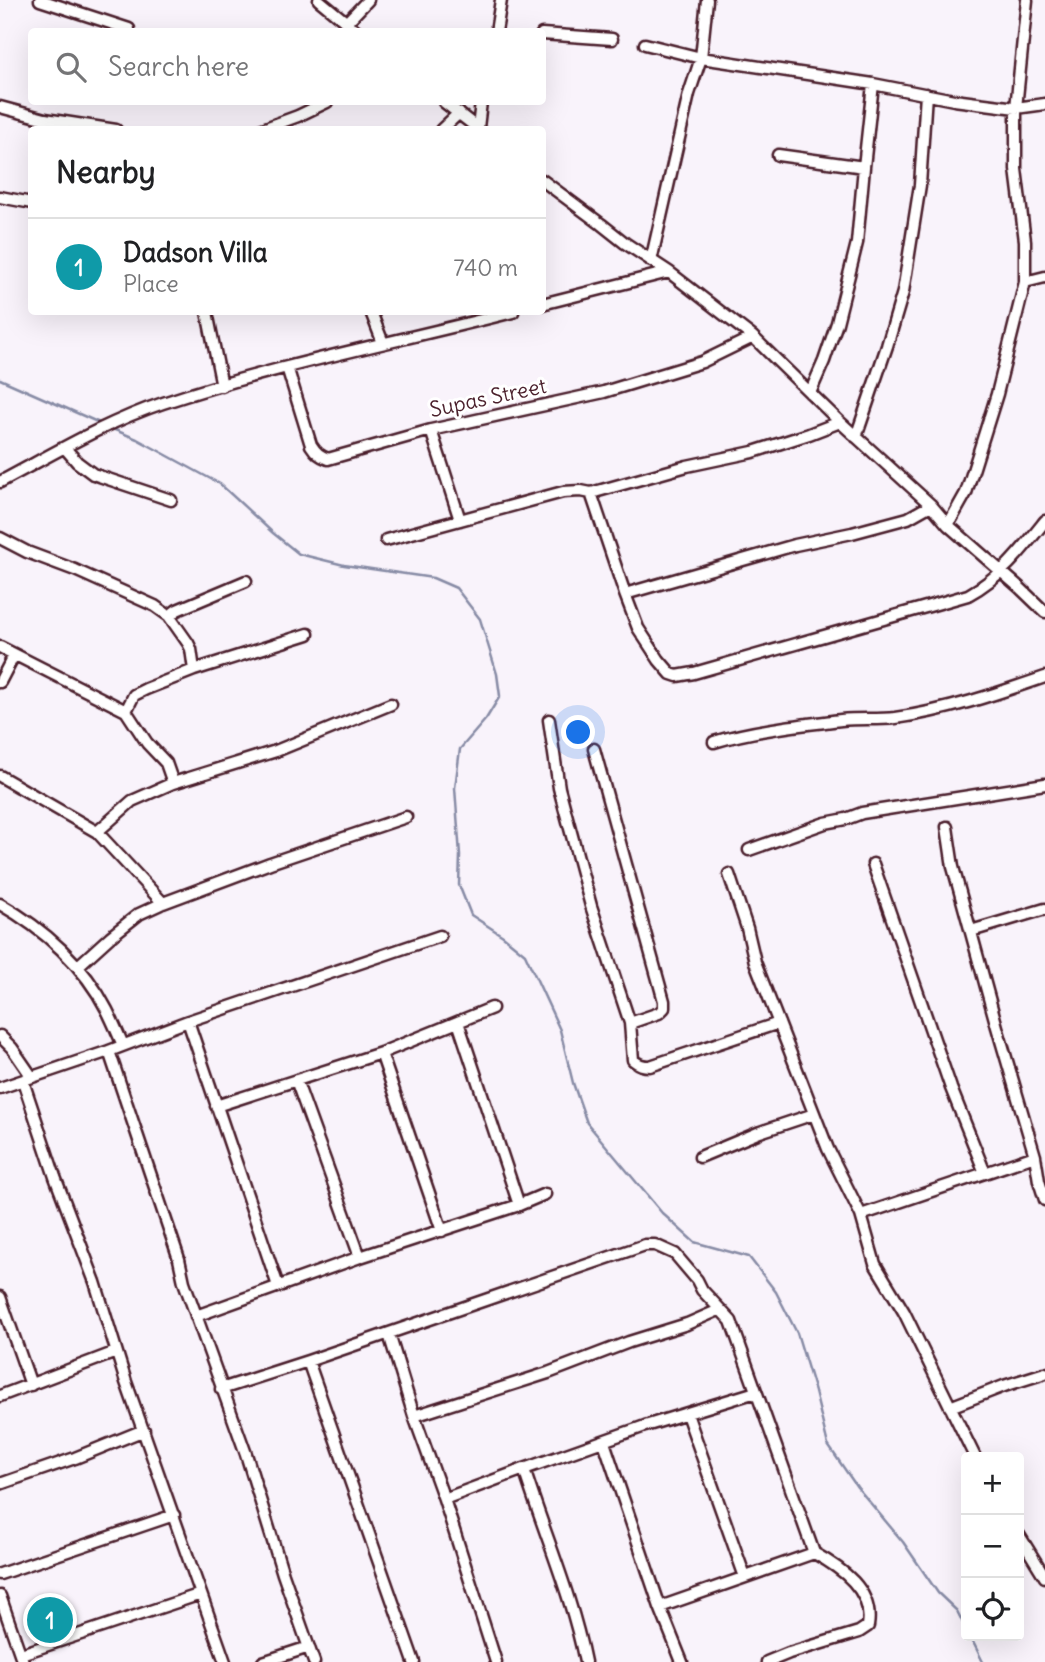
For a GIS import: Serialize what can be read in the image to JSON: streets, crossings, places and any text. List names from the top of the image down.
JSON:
{
  "streets": {
    "street": ["Supas Street"]
  },
  "page": {
    "search": "Search here",
    "heading": "Nearby",
    "list": [
      {
        "mark": "1",
        "name": "Dadson Villa",
        "note": "Place",
        "value": "740 m"
      }
    ],
    "map_buttons": ["+", "−"],
    "pins": "1"
  }
}
